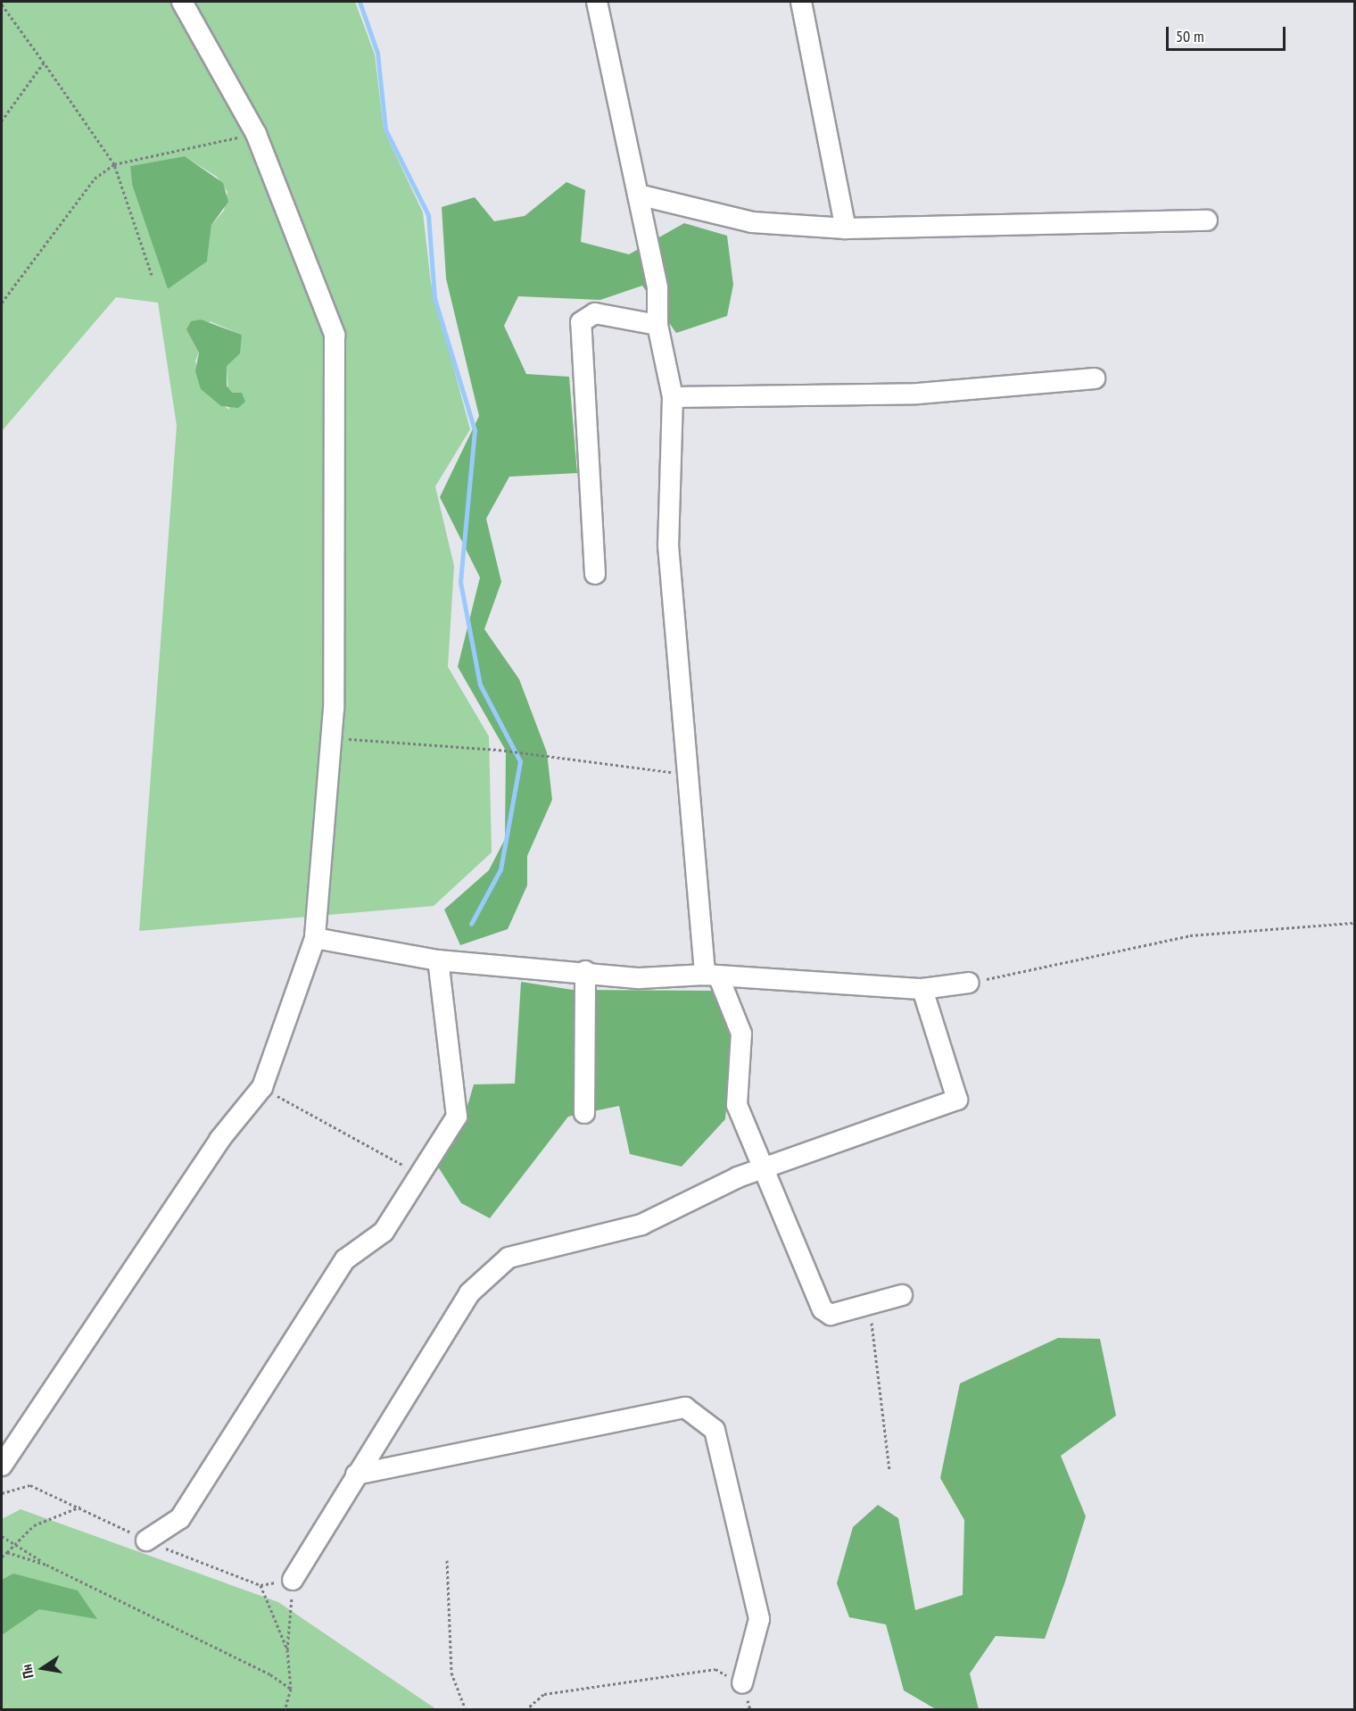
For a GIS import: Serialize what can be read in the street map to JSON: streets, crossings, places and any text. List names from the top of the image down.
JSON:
{
  "scale_bar": "50 m",
  "north": "left"
}
